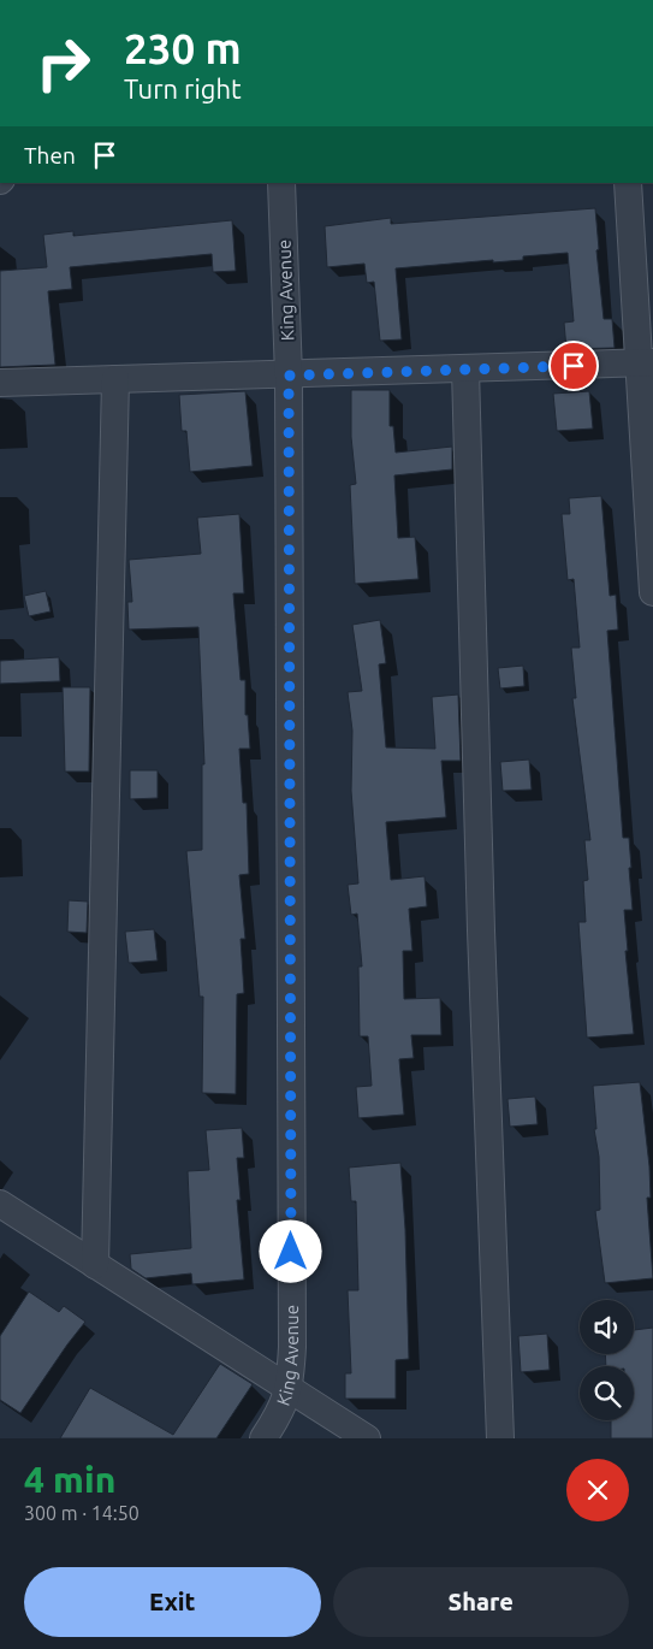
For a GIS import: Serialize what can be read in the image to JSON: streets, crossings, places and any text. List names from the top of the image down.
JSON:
{
  "streets": {
    "street": ["King Avenue"]
  },
  "page": {
    "turn": ["230 m", "Turn right"],
    "then": "Then",
    "heading": ["4 min", "300 m · 14:50"],
    "buttons": ["Exit", "Share"]
  }
}
